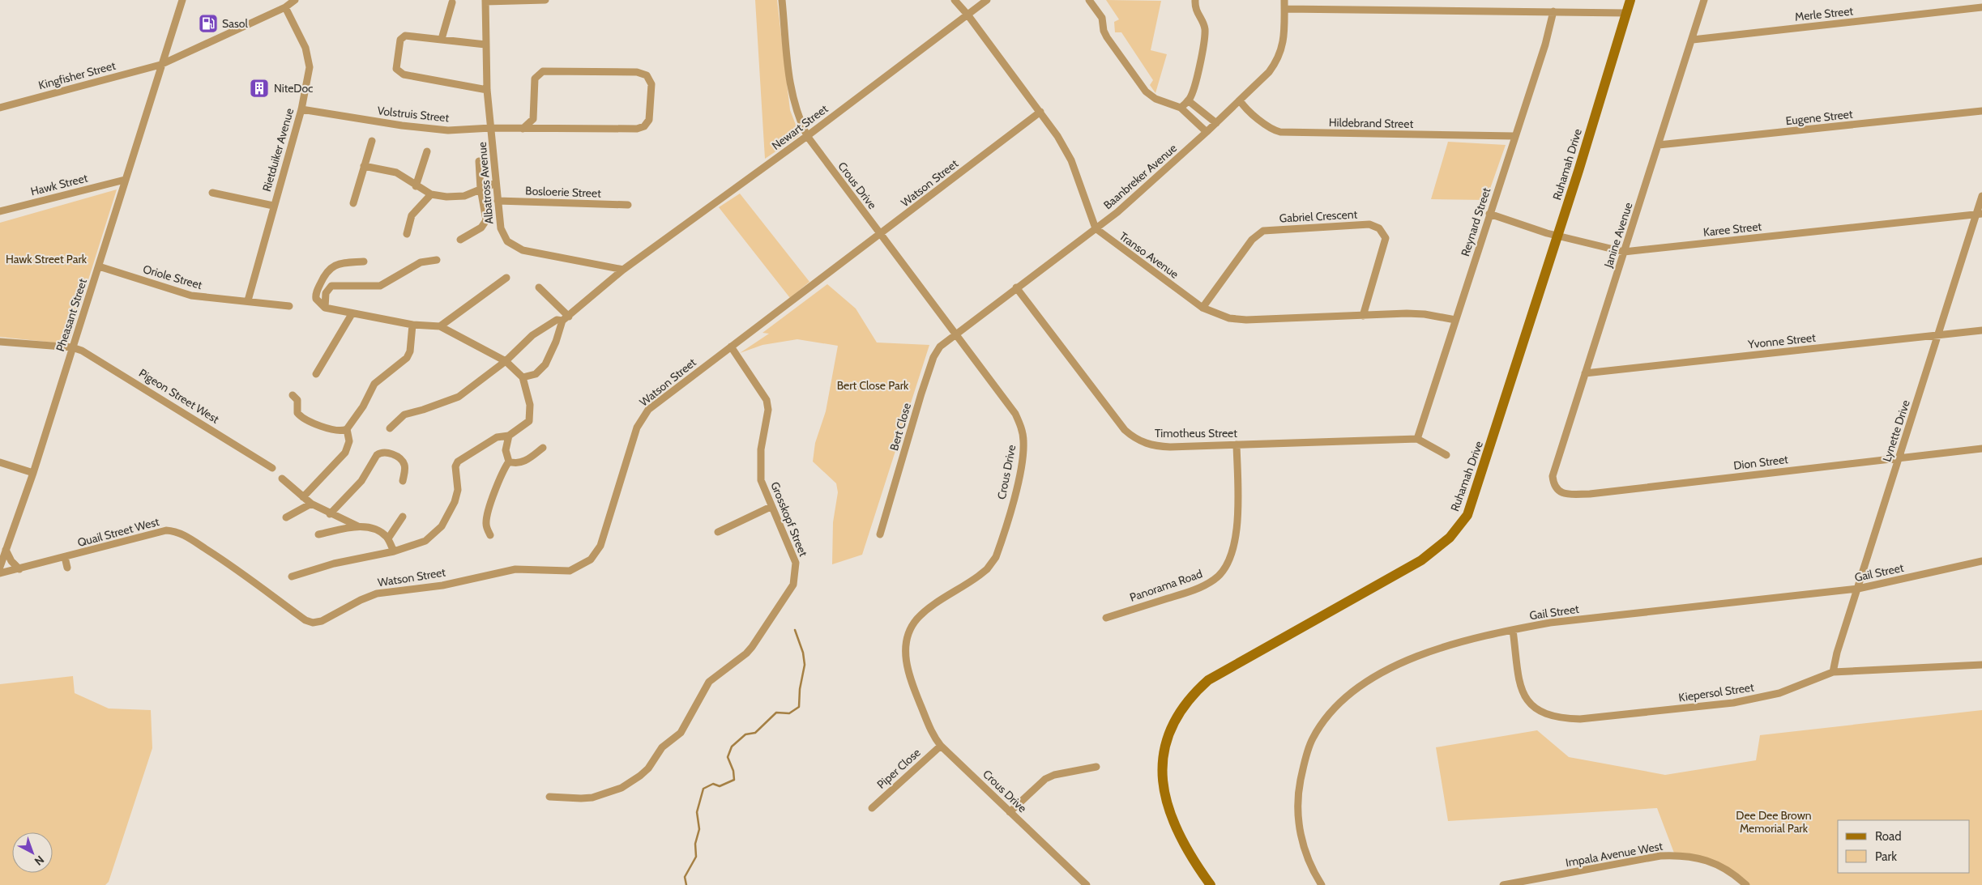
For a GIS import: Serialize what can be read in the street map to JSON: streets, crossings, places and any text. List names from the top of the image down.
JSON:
{
  "streets": {
    "street": [
      "Merle Street",
      "Kingfisher Street",
      "Volstruis Street",
      "Eugene Street",
      "Hildebrand Street",
      "Newart Street",
      "Rietduiker Avenue",
      "Ruhamah Drive",
      "Baanbreker Avenue",
      "Albatross Avenue",
      "Watson Street",
      "Hawk Street",
      "Crous Drive",
      "Bosloerie Street",
      "Gabriel Crescent",
      "Reynard Street",
      "Karee Street",
      "Janine Avenue",
      "Transo Avenue",
      "Oriole Street",
      "Pheasant Street",
      "Yvonne Street",
      "Pigeon Street West",
      "Bert Close",
      "Lynette Drive",
      "Timotheus Street",
      "Dion Street",
      "Grosskopf Street",
      "Quail Street West",
      "Gail Street",
      "Panorama Road",
      "Kiepersol Street",
      "Piper Close",
      "Impala Avenue West"
    ]
  },
  "crossings": [
    ["Merle Street", "Janine Avenue"],
    ["Kingfisher Street", "Rietduiker Avenue"],
    ["Kingfisher Street", "Pheasant Street"],
    ["Volstruis Street", "Rietduiker Avenue"],
    ["Volstruis Street", "Albatross Avenue"],
    ["Eugene Street", "Janine Avenue"],
    ["Hildebrand Street", "Baanbreker Avenue"],
    ["Hildebrand Street", "Reynard Street"],
    ["Newart Street", "Albatross Avenue"],
    ["Newart Street", "Crous Drive"],
    ["Rietduiker Avenue", "Oriole Street"],
    ["Ruhamah Drive", "Karee Street"],
    ["Baanbreker Avenue", "Crous Drive"],
    ["Baanbreker Avenue", "Transo Avenue"],
    ["Baanbreker Avenue", "Bert Close"],
    ["Baanbreker Avenue", "Timotheus Street"],
    ["Albatross Avenue", "Bosloerie Street"],
    ["Watson Street", "Crous Drive"],
    ["Watson Street", "Grosskopf Street"],
    ["Watson Street", "Quail Street West"],
    ["Hawk Street", "Pheasant Street"],
    ["Crous Drive", "Bert Close"],
    ["Crous Drive", "Piper Close"],
    ["Gabriel Crescent", "Transo Avenue"],
    ["Reynard Street", "Karee Street"],
    ["Reynard Street", "Transo Avenue"],
    ["Reynard Street", "Timotheus Street"],
    ["Karee Street", "Janine Avenue"],
    ["Karee Street", "Lynette Drive"],
    ["Janine Avenue", "Yvonne Street"],
    ["Janine Avenue", "Dion Street"],
    ["Oriole Street", "Pheasant Street"],
    ["Pheasant Street", "Pigeon Street West"],
    ["Yvonne Street", "Lynette Drive"],
    ["Lynette Drive", "Dion Street"],
    ["Lynette Drive", "Gail Street"],
    ["Lynette Drive", "Kiepersol Street"],
    ["Timotheus Street", "Panorama Road"],
    ["Gail Street", "Kiepersol Street"]
  ],
  "parks": ["Hawk Street Park", "Bert Close Park", "Dee Dee Brown Memorial Park"],
  "places": {
    "fuel station": ["Sasol"],
    "building": ["NiteDoc"]
  },
  "legend": ["Road", "Park"],
  "north": "bottom right"
}
